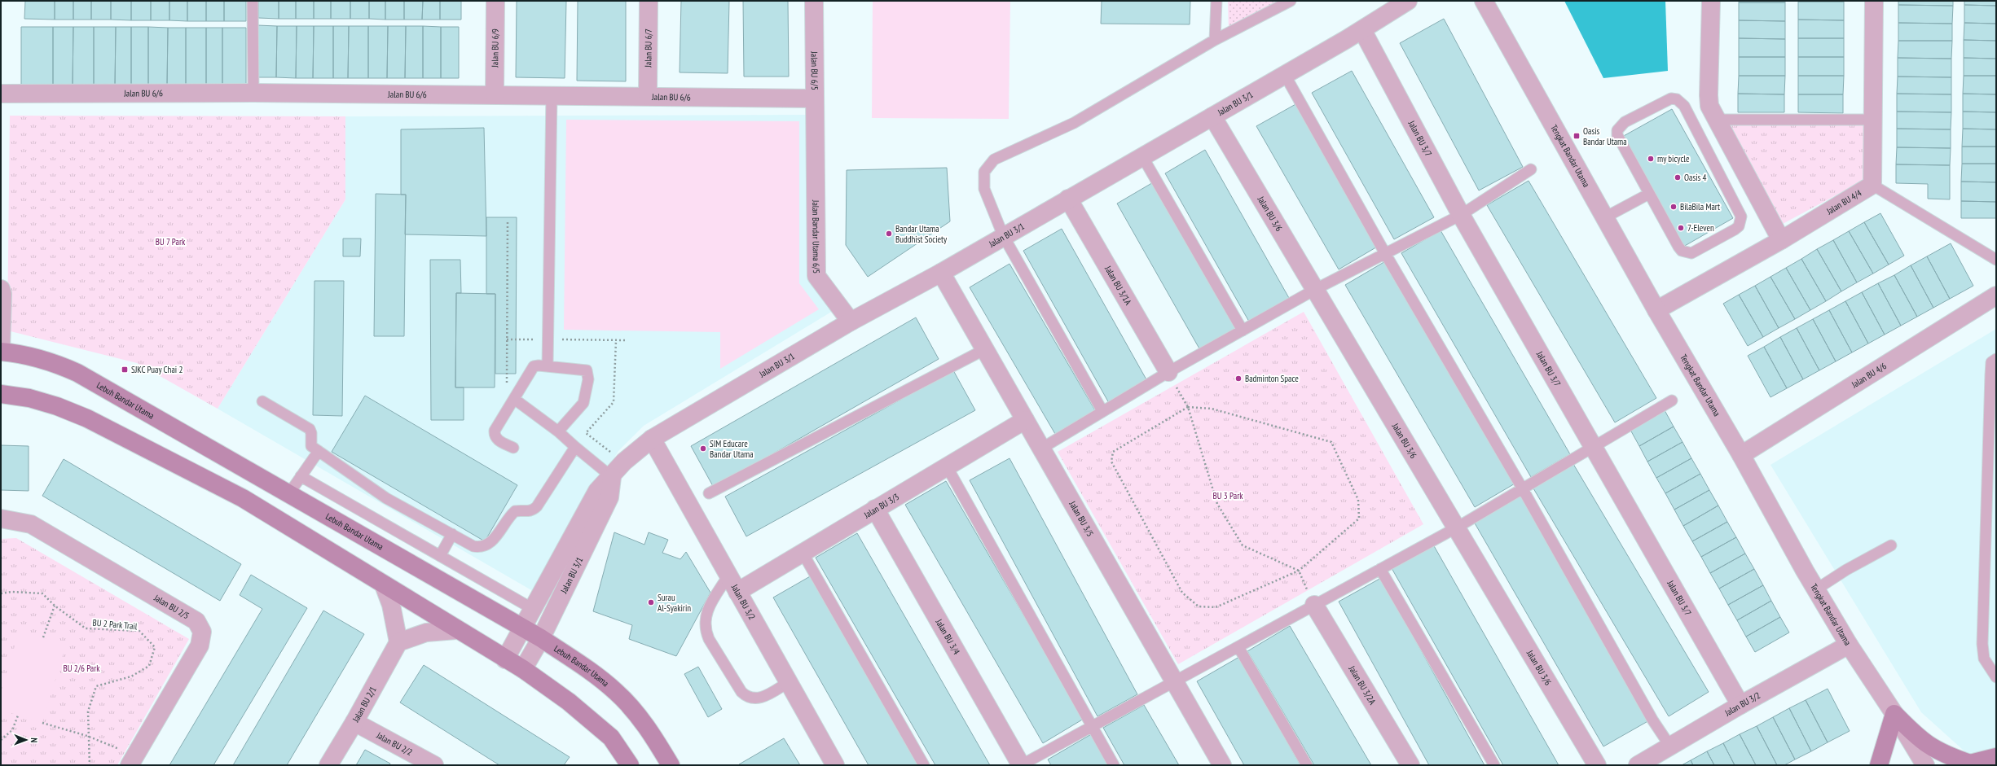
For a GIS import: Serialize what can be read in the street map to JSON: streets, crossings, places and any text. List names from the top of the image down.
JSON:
{
  "streets": {
    "main road": ["Lebuh Bandar Utama"],
    "street": [
      "Jalan BU 6/9",
      "Jalan BU 6/7",
      "Jalan BU 6/5",
      "Jalan BU 6/6",
      "Jalan BU 3/1",
      "Jalan BU 3/7",
      "Tengkat Bandar Utama",
      "Jalan BU 4/4",
      "Jalan BU 3/6",
      "Jalan Bandar Utama 6/5",
      "Jalan BU 3/1A",
      "Jalan BU 4/6",
      "Jalan BU 3/3",
      "Jalan BU 3/5",
      "Jalan BU 3/2",
      "Jalan BU 2/5",
      "Jalan BU 3/4",
      "Jalan BU 3/2A",
      "Jalan BU 2/1",
      "Jalan BU 2/2"
    ],
    "path": ["BU 2 Park Trail"]
  },
  "crossings": [
    ["Jalan BU 6/9", "Jalan BU 6/6"],
    ["Jalan BU 6/7", "Jalan BU 6/6"],
    ["Jalan BU 6/5", "Jalan BU 6/6"],
    ["Jalan BU 6/5", "Jalan Bandar Utama 6/5"],
    ["Jalan BU 3/1", "Jalan BU 3/7"],
    ["Jalan BU 3/1", "Jalan BU 3/6"],
    ["Jalan BU 3/1", "Jalan Bandar Utama 6/5"],
    ["Jalan BU 3/1", "Jalan BU 3/1A"],
    ["Jalan BU 3/1", "Lebuh Bandar Utama"],
    ["Jalan BU 3/1", "Jalan BU 3/5"],
    ["Jalan BU 3/1", "Jalan BU 3/2"],
    ["Jalan BU 3/7", "Jalan BU 3/2"],
    ["Tengkat Bandar Utama", "Jalan BU 4/4"],
    ["Tengkat Bandar Utama", "Jalan BU 4/6"],
    ["Tengkat Bandar Utama", "Jalan BU 3/2"],
    ["Jalan BU 3/3", "Jalan BU 3/5"],
    ["Jalan BU 3/3", "Jalan BU 3/2"],
    ["Jalan BU 3/3", "Jalan BU 3/4"],
    ["Jalan BU 2/1", "Jalan BU 2/2"]
  ],
  "parks": ["BU 7 Park", "BU 3 Park", "BU 2/6 Park"],
  "places": {
    "transit": ["Oasis Bandar Utama", "SJKC Puay Chai 2"],
    "other": [
      "my bicycle",
      "Oasis 4",
      "BilaBila Mart",
      "7-Eleven",
      "Bandar Utama Buddhist Society",
      "Badminton Space",
      "SIM Educare Bandar Utama",
      "Surau Al-Syakirin"
    ]
  },
  "north": "right"
}
